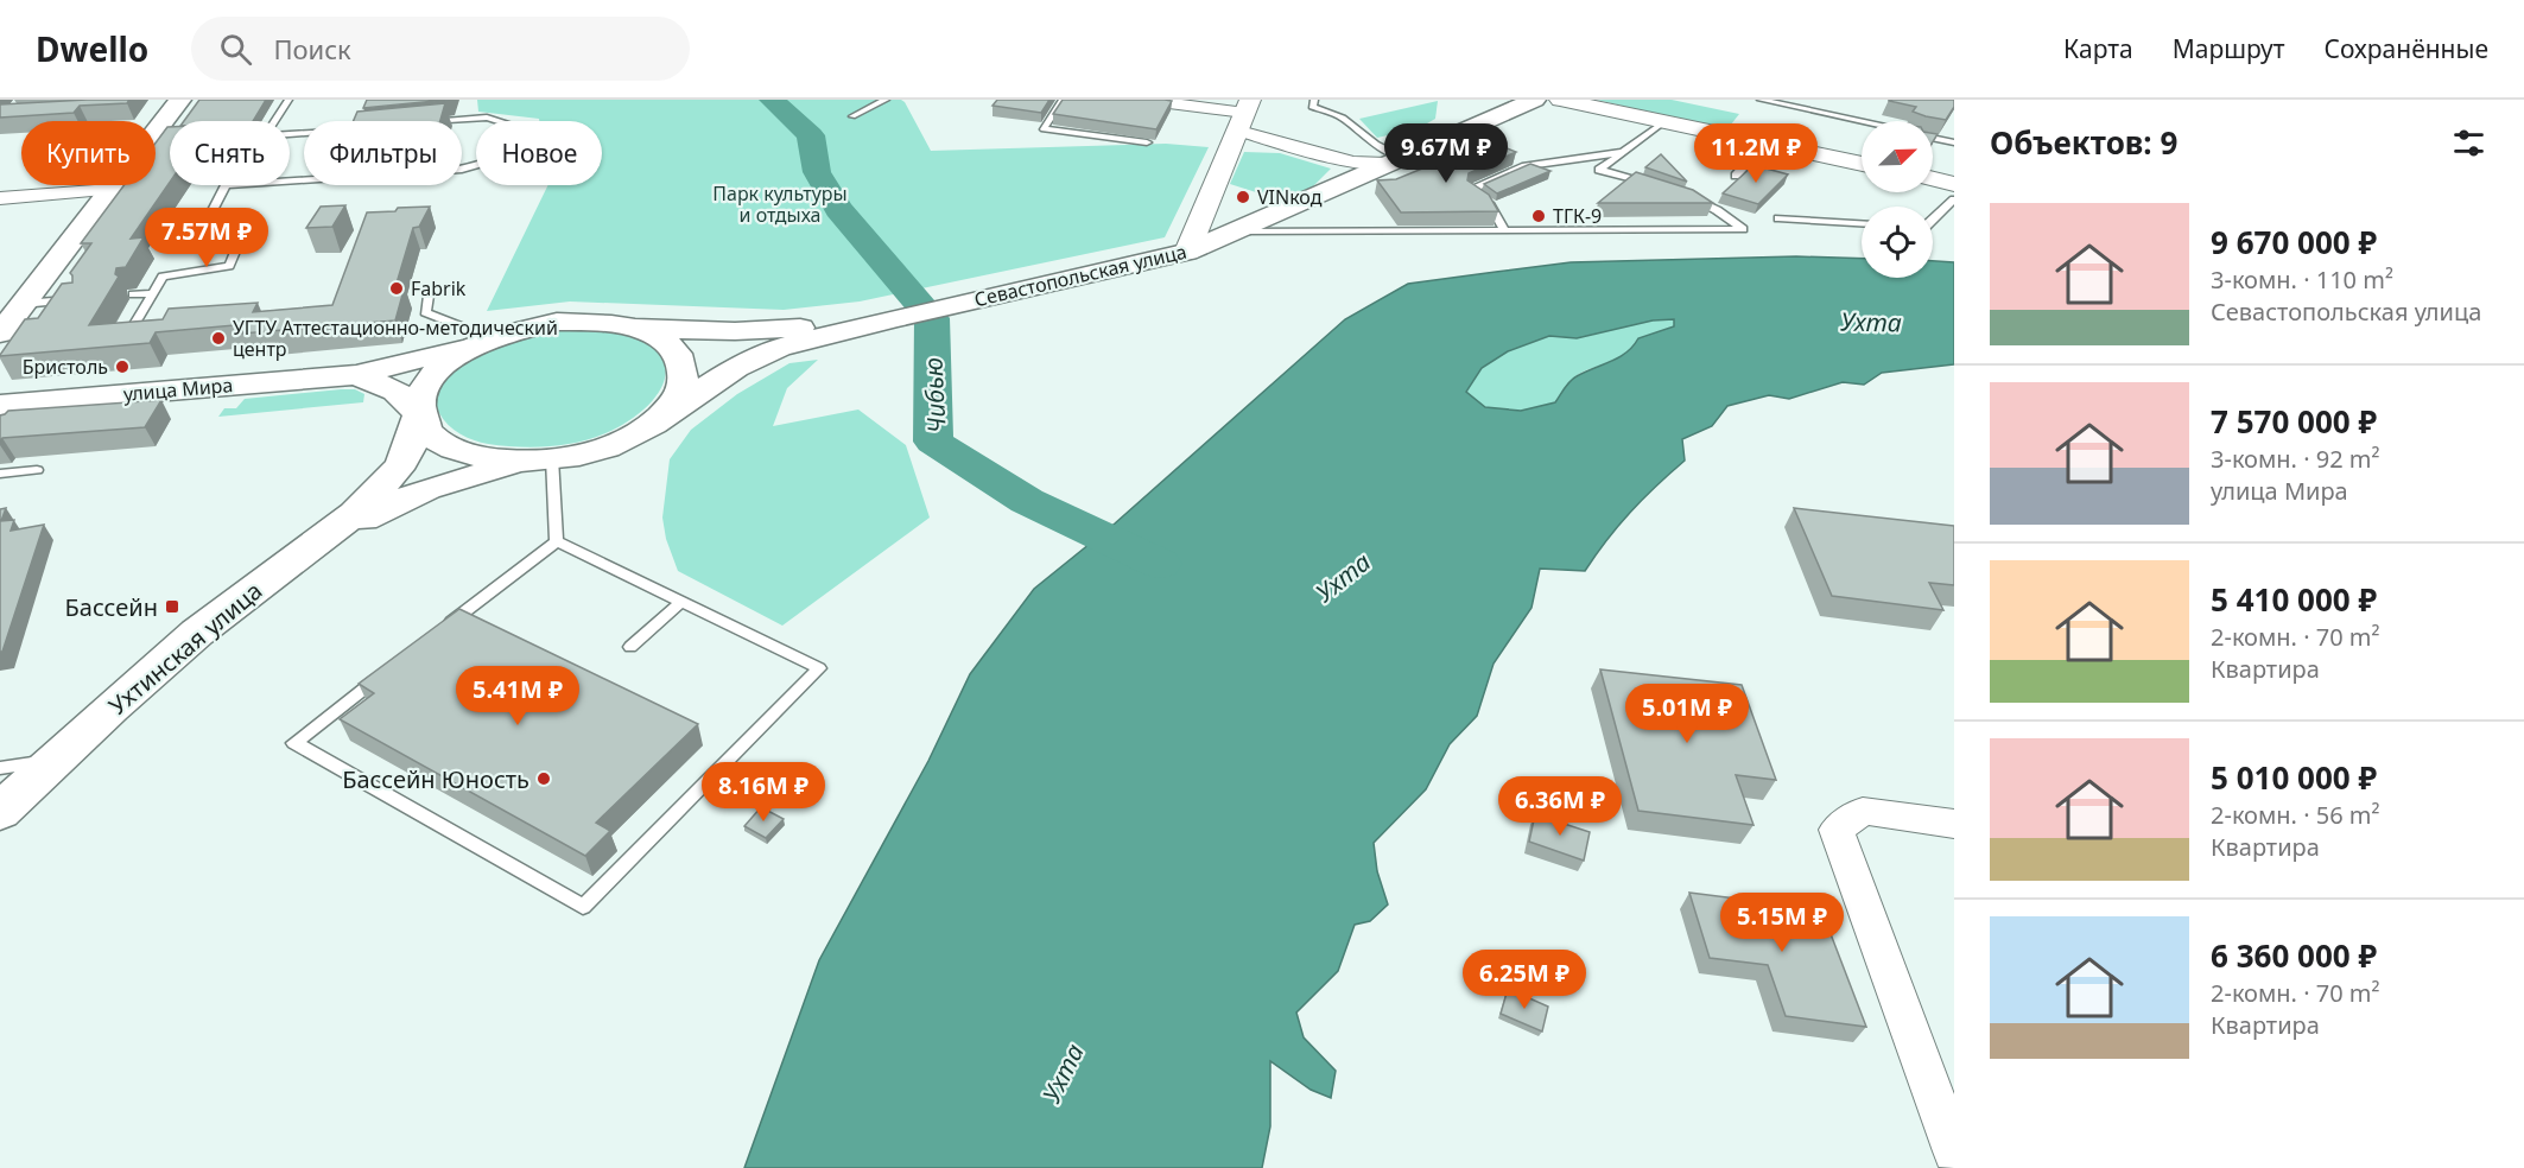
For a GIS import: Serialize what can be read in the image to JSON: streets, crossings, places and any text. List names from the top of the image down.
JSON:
{
  "streets": {
    "main road": ["Севастопольская улица", "улица Мира", "Ухтинская улица"]
  },
  "water": ["Ухта", "Чибью"],
  "parks": ["Парк культуры и отдыха"],
  "places": {
    "other": [
      "VINкод",
      "ТГК-9",
      "Fabrik",
      "УГТУ Аттестационно-методический центр",
      "Бристоль",
      "Бассейн Юность"
    ],
    "transit": ["Бассейн"]
  },
  "north": "top right",
  "page": {
    "header": "Dwello",
    "search": "Поиск",
    "nav": ["Карта", "Маршрут", "Сохранённые"],
    "heading": "Объектов: 9",
    "chip": [
      "Купить",
      "Снять",
      "Фильтры",
      "Новое"
    ],
    "price": [
      "9.67M ₽",
      "11.2M ₽",
      "7.57M ₽",
      "5.41M ₽",
      "5.01M ₽",
      "8.16M ₽",
      "6.36M ₽",
      "5.15M ₽",
      "6.25M ₽"
    ],
    "list": [
      {
        "name": "9 670 000 ₽",
        "note": "3-комн. · 110 m² · Севастопольская улица"
      },
      {
        "name": "7 570 000 ₽",
        "note": "3-комн. · 92 m² · улица Мира"
      },
      {
        "name": "5 410 000 ₽",
        "note": "2-комн. · 70 m² · Квартира"
      },
      {
        "name": "5 010 000 ₽",
        "note": "2-комн. · 56 m² · Квартира"
      },
      {
        "name": "6 360 000 ₽",
        "note": "2-комн. · 70 m² · Квартира"
      }
    ]
  }
}
